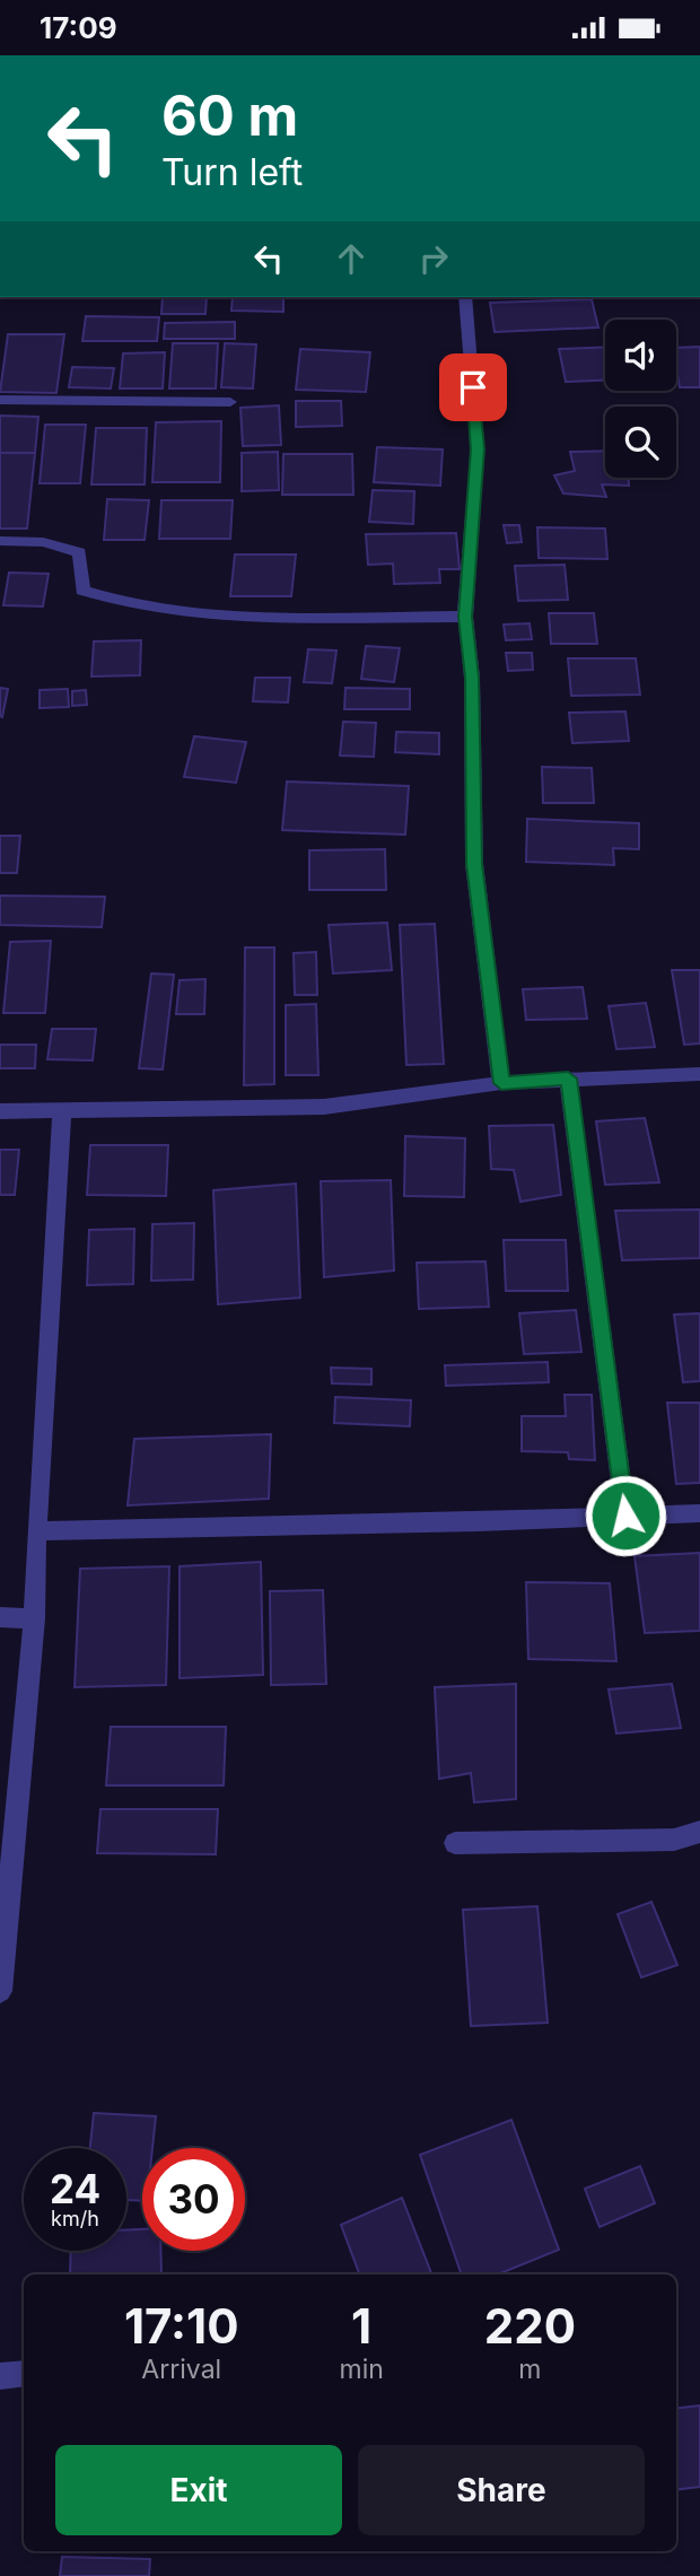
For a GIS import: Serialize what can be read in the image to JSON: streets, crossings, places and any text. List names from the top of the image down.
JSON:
{
  "page": {
    "status": "17:09",
    "turn": ["60 m", "Turn left"],
    "speed": "24 km/h",
    "limit": "30",
    "eta": [
      "17:10",
      "Arrival",
      "1",
      "min",
      "220",
      "m"
    ],
    "buttons": ["Exit", "Share"]
  }
}
